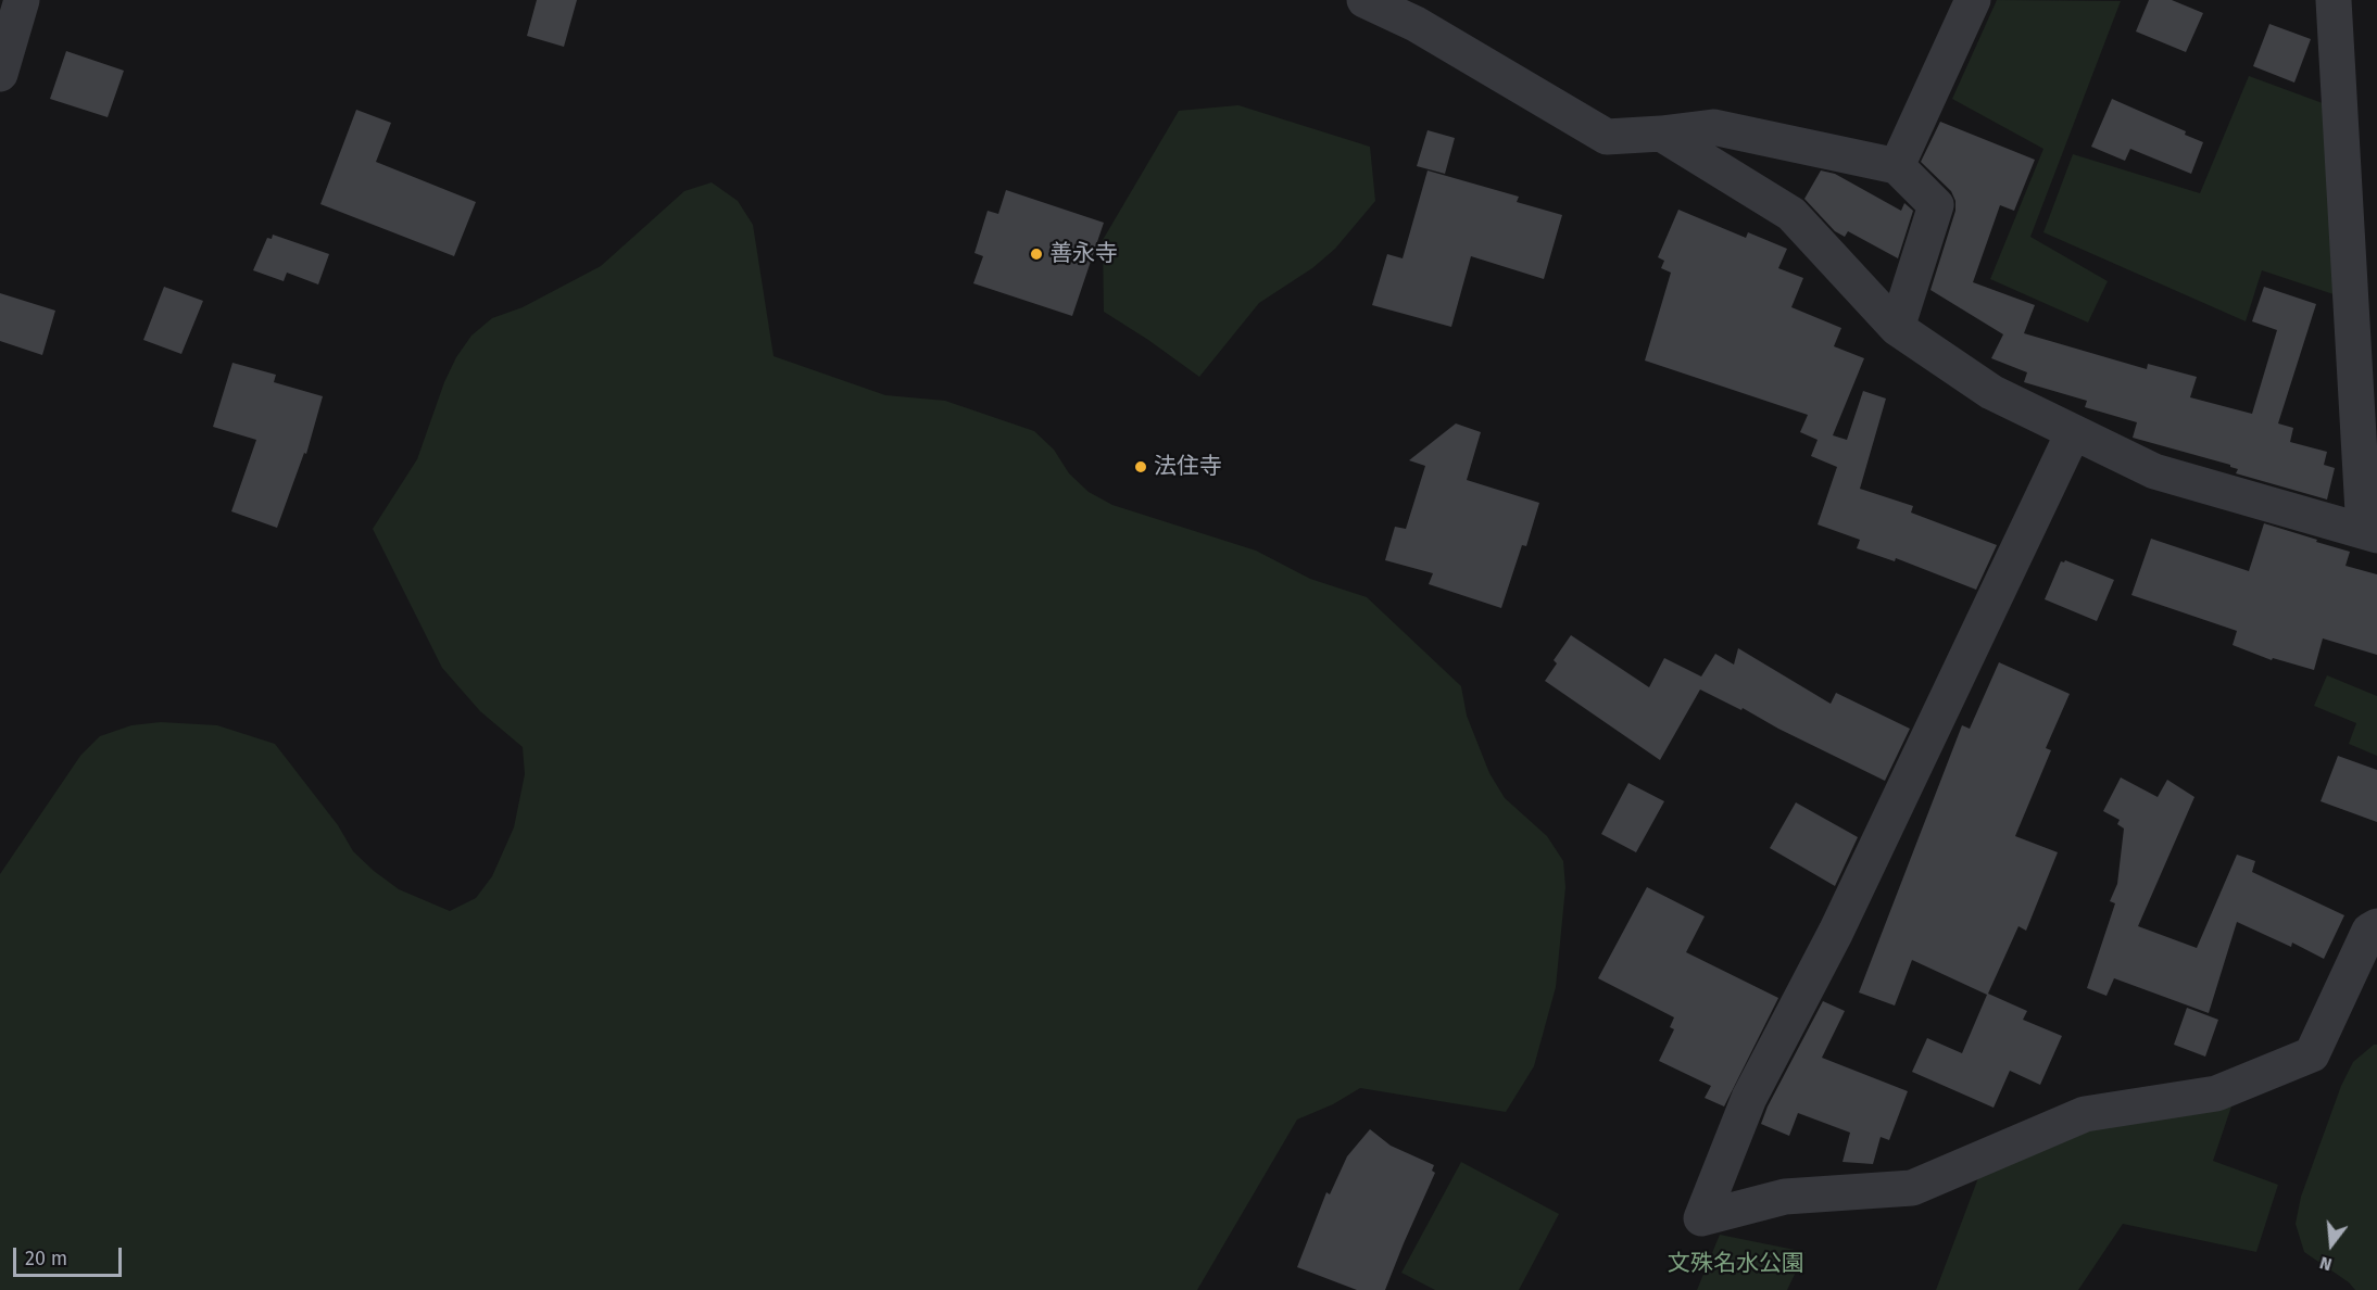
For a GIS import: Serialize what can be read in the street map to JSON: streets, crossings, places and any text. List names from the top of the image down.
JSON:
{
  "parks": ["文殊名水公園"],
  "places": ["善永寺", "法住寺"],
  "scale_bar": "20 m",
  "north": "bottom"
}
